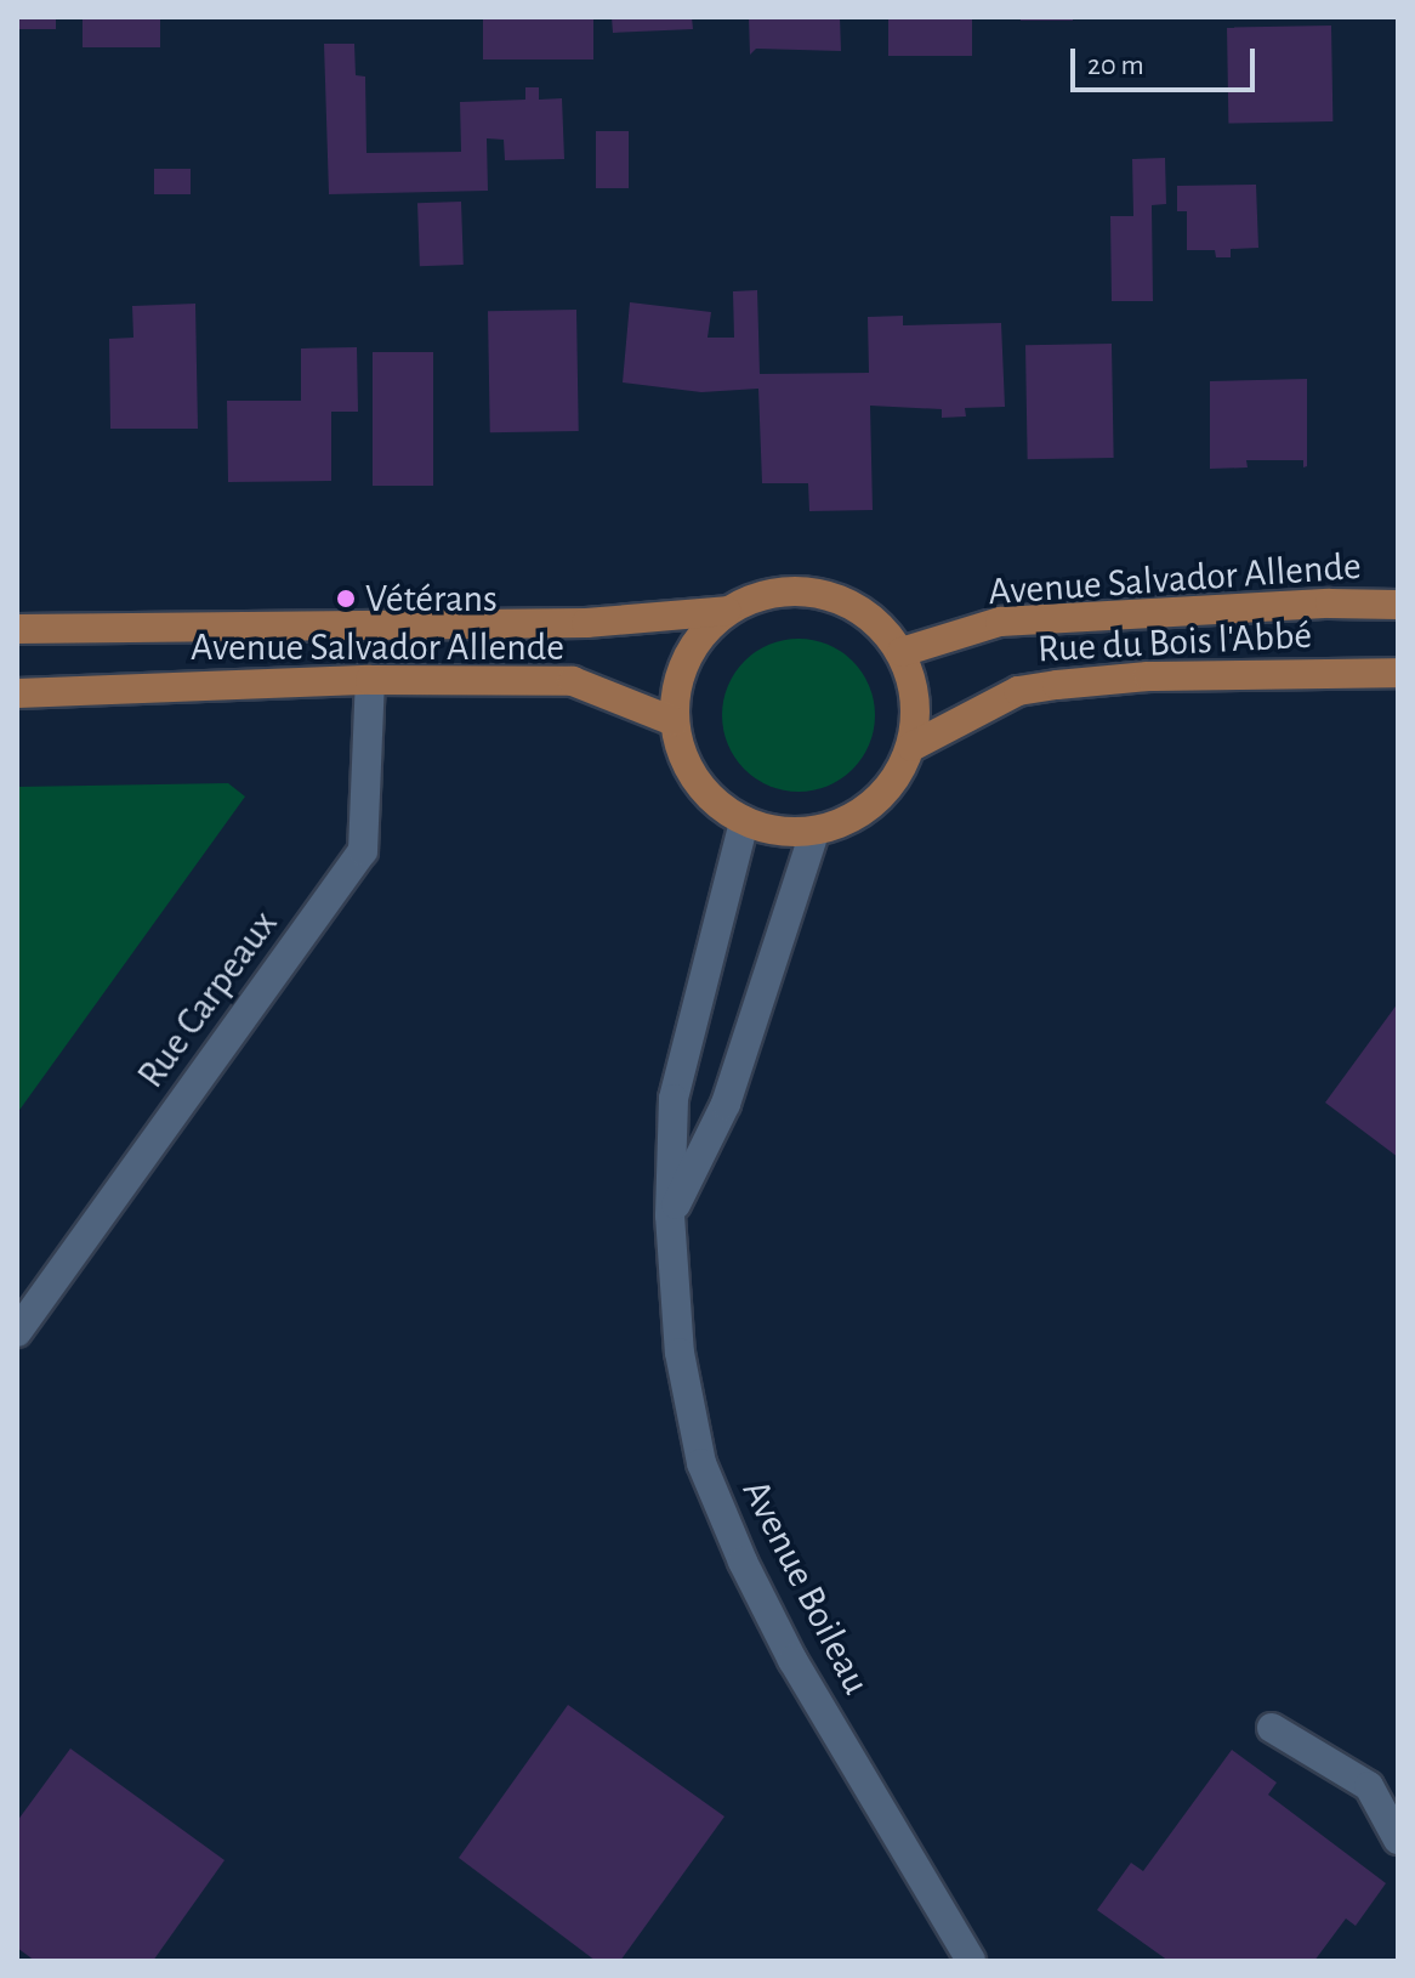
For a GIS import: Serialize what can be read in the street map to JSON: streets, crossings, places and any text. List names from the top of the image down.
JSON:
{
  "streets": {
    "main road": ["Avenue Salvador Allende", "Rue du Bois l'Abbé"],
    "street": ["Rue Carpeaux", "Avenue Boileau"]
  },
  "crossings": [
    ["Avenue Salvador Allende", "Rue du Bois l'Abbé"],
    ["Avenue Salvador Allende", "Rue Carpeaux"],
    ["Avenue Salvador Allende", "Avenue Boileau"],
    ["Rue du Bois l'Abbé", "Avenue Boileau"]
  ],
  "places": ["Vétérans"],
  "scale_bar": "20 m"
}
